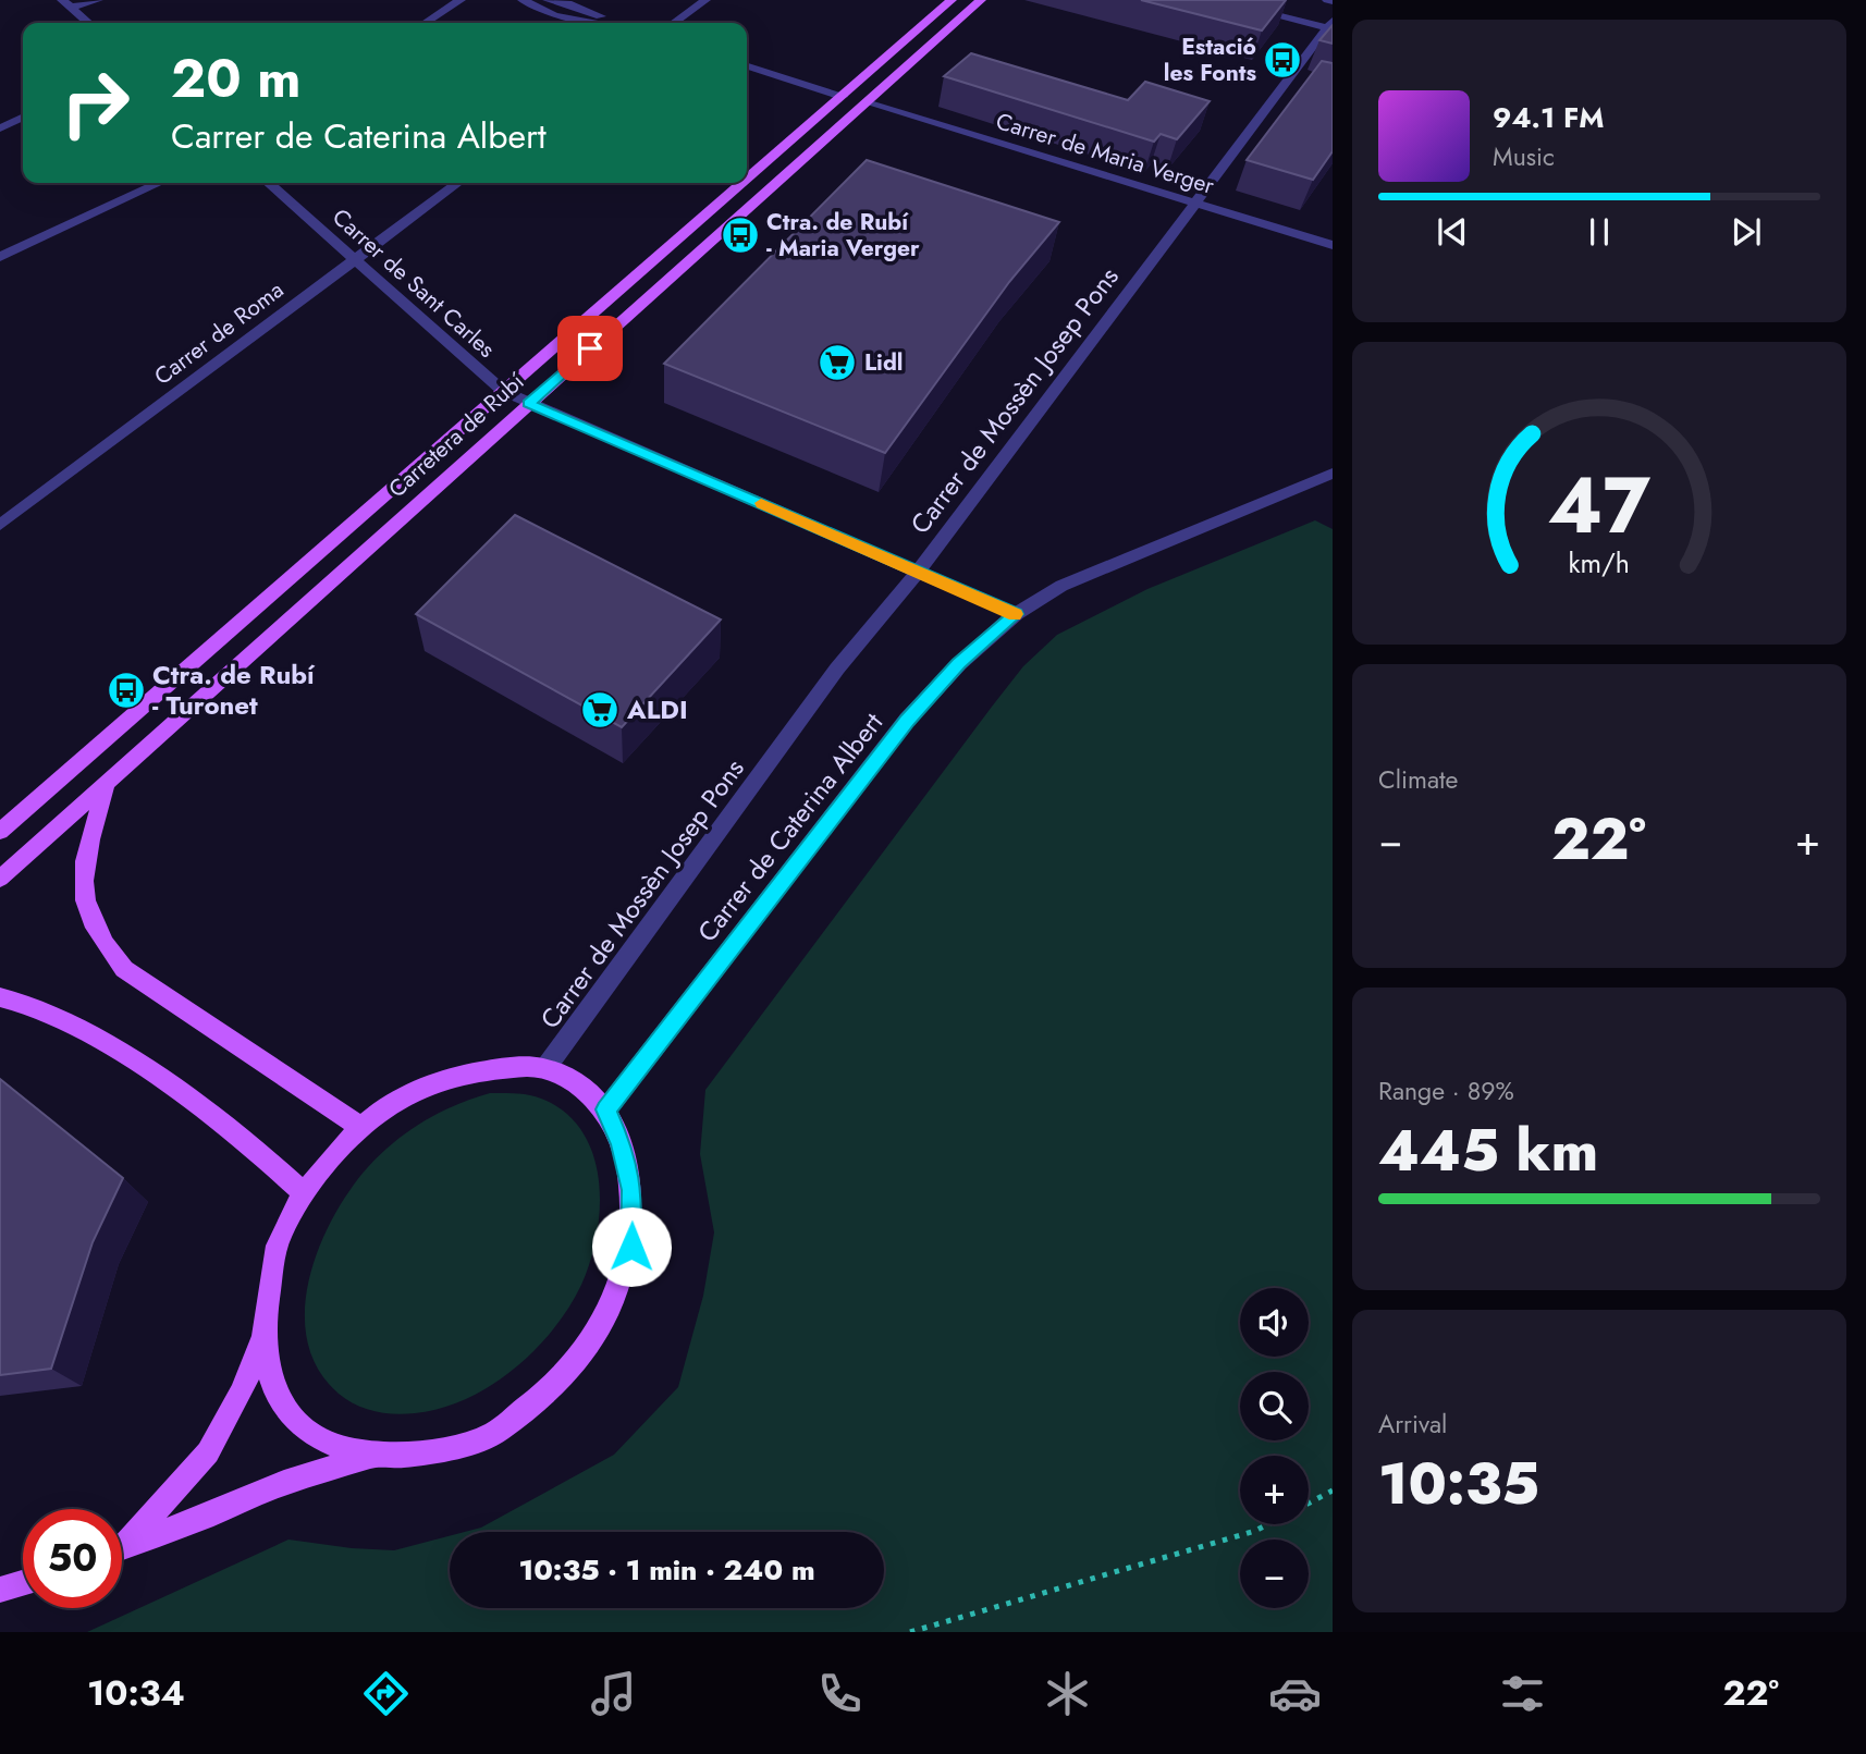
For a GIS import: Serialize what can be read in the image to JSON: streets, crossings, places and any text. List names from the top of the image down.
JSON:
{
  "streets": {
    "main road": ["Carretera de Rubí"],
    "street": [
      "Carrer de Maria Verger",
      "Carrer de Sant Carles",
      "Carrer de Roma",
      "Carrer de Mossèn Josep Pons",
      "Carrer de Caterina Albert"
    ]
  },
  "crossings": [
    ["Carrer de Maria Verger", "Carrer de Mossèn Josep Pons"],
    ["Carrer de Maria Verger", "Carretera de Rubí"],
    ["Carrer de Sant Carles", "Carrer de Roma"],
    ["Carrer de Sant Carles", "Carrer de Mossèn Josep Pons"],
    ["Carrer de Sant Carles", "Carretera de Rubí"],
    ["Carrer de Sant Carles", "Carrer de Caterina Albert"]
  ],
  "places": {
    "bus stop": ["Estació les Fonts", "Ctra. de Rubí - Maria Verger", "Ctra. de Rubí - Turonet"],
    "supermarket": ["Lidl", "ALDI"]
  },
  "page": {
    "turn": ["20 m", "Carrer de Caterina Albert"],
    "song": ["94.1 FM", "Music"],
    "tile": [
      "Climate",
      ["Range · 89%", "445 km"],
      ["Arrival", "10:35"]
    ],
    "heat": ["−", "22°", "+"],
    "map_buttons": ["+", "−"],
    "limit": "50",
    "trip": "10:35 · 1 min · 240 m",
    "tabs": ["10:34", "22°"],
    "gauge": ["47", "km/h"]
  }
}
